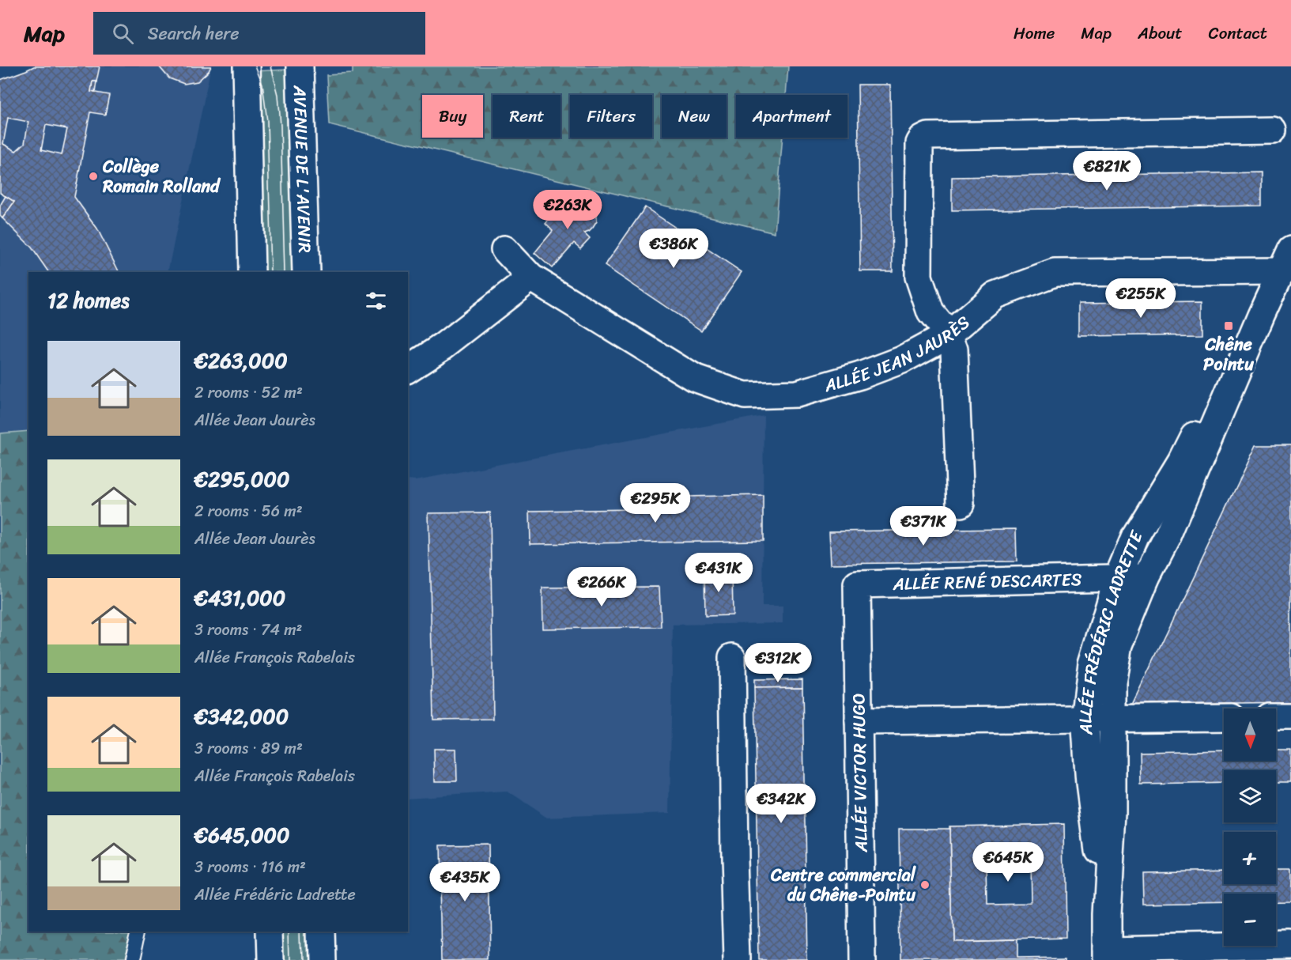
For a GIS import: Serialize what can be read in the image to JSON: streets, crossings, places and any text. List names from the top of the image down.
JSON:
{
  "streets": {
    "street": [
      "AVENUE DE L'AVENIR",
      "ALLÉE JEAN JAURÈS",
      "ALLÉE RENÉ DESCARTES",
      "ALLÉE FRÉDÉRIC LADRETTE",
      "ALLÉE VICTOR HUGO"
    ]
  },
  "crossings": [
    ["ALLÉE JEAN JAURÈS", "ALLÉE FRÉDÉRIC LADRETTE"],
    ["ALLÉE RENÉ DESCARTES", "ALLÉE FRÉDÉRIC LADRETTE"],
    ["ALLÉE RENÉ DESCARTES", "ALLÉE VICTOR HUGO"]
  ],
  "places": {
    "other": ["Collège Romain Rolland", "Centre commercial du Chêne-Pointu"],
    "transit": ["Chêne Pointu"]
  },
  "north": "bottom",
  "page": {
    "header": "Map",
    "search": "Search here",
    "nav": [
      "Home",
      "Map",
      "About",
      "Contact"
    ],
    "chip": [
      "Buy",
      "Rent",
      "Filters",
      "New",
      "Apartment"
    ],
    "price": [
      "€821K",
      "€263K",
      "€386K",
      "€255K",
      "€295K",
      "€371K",
      "€431K",
      "€266K",
      "€312K",
      "€342K",
      "€645K",
      "€435K"
    ],
    "heading": "12 homes",
    "list": [
      {
        "name": "€263,000",
        "note": "2 rooms · 52 m² · Allée Jean Jaurès"
      },
      {
        "name": "€295,000",
        "note": "2 rooms · 56 m² · Allée Jean Jaurès"
      },
      {
        "name": "€431,000",
        "note": "3 rooms · 74 m² · Allée François Rabelais"
      },
      {
        "name": "€342,000",
        "note": "3 rooms · 89 m² · Allée François Rabelais"
      },
      {
        "name": "€645,000",
        "note": "3 rooms · 116 m² · Allée Frédéric Ladrette"
      }
    ],
    "map_buttons": ["+", "−"]
  }
}
